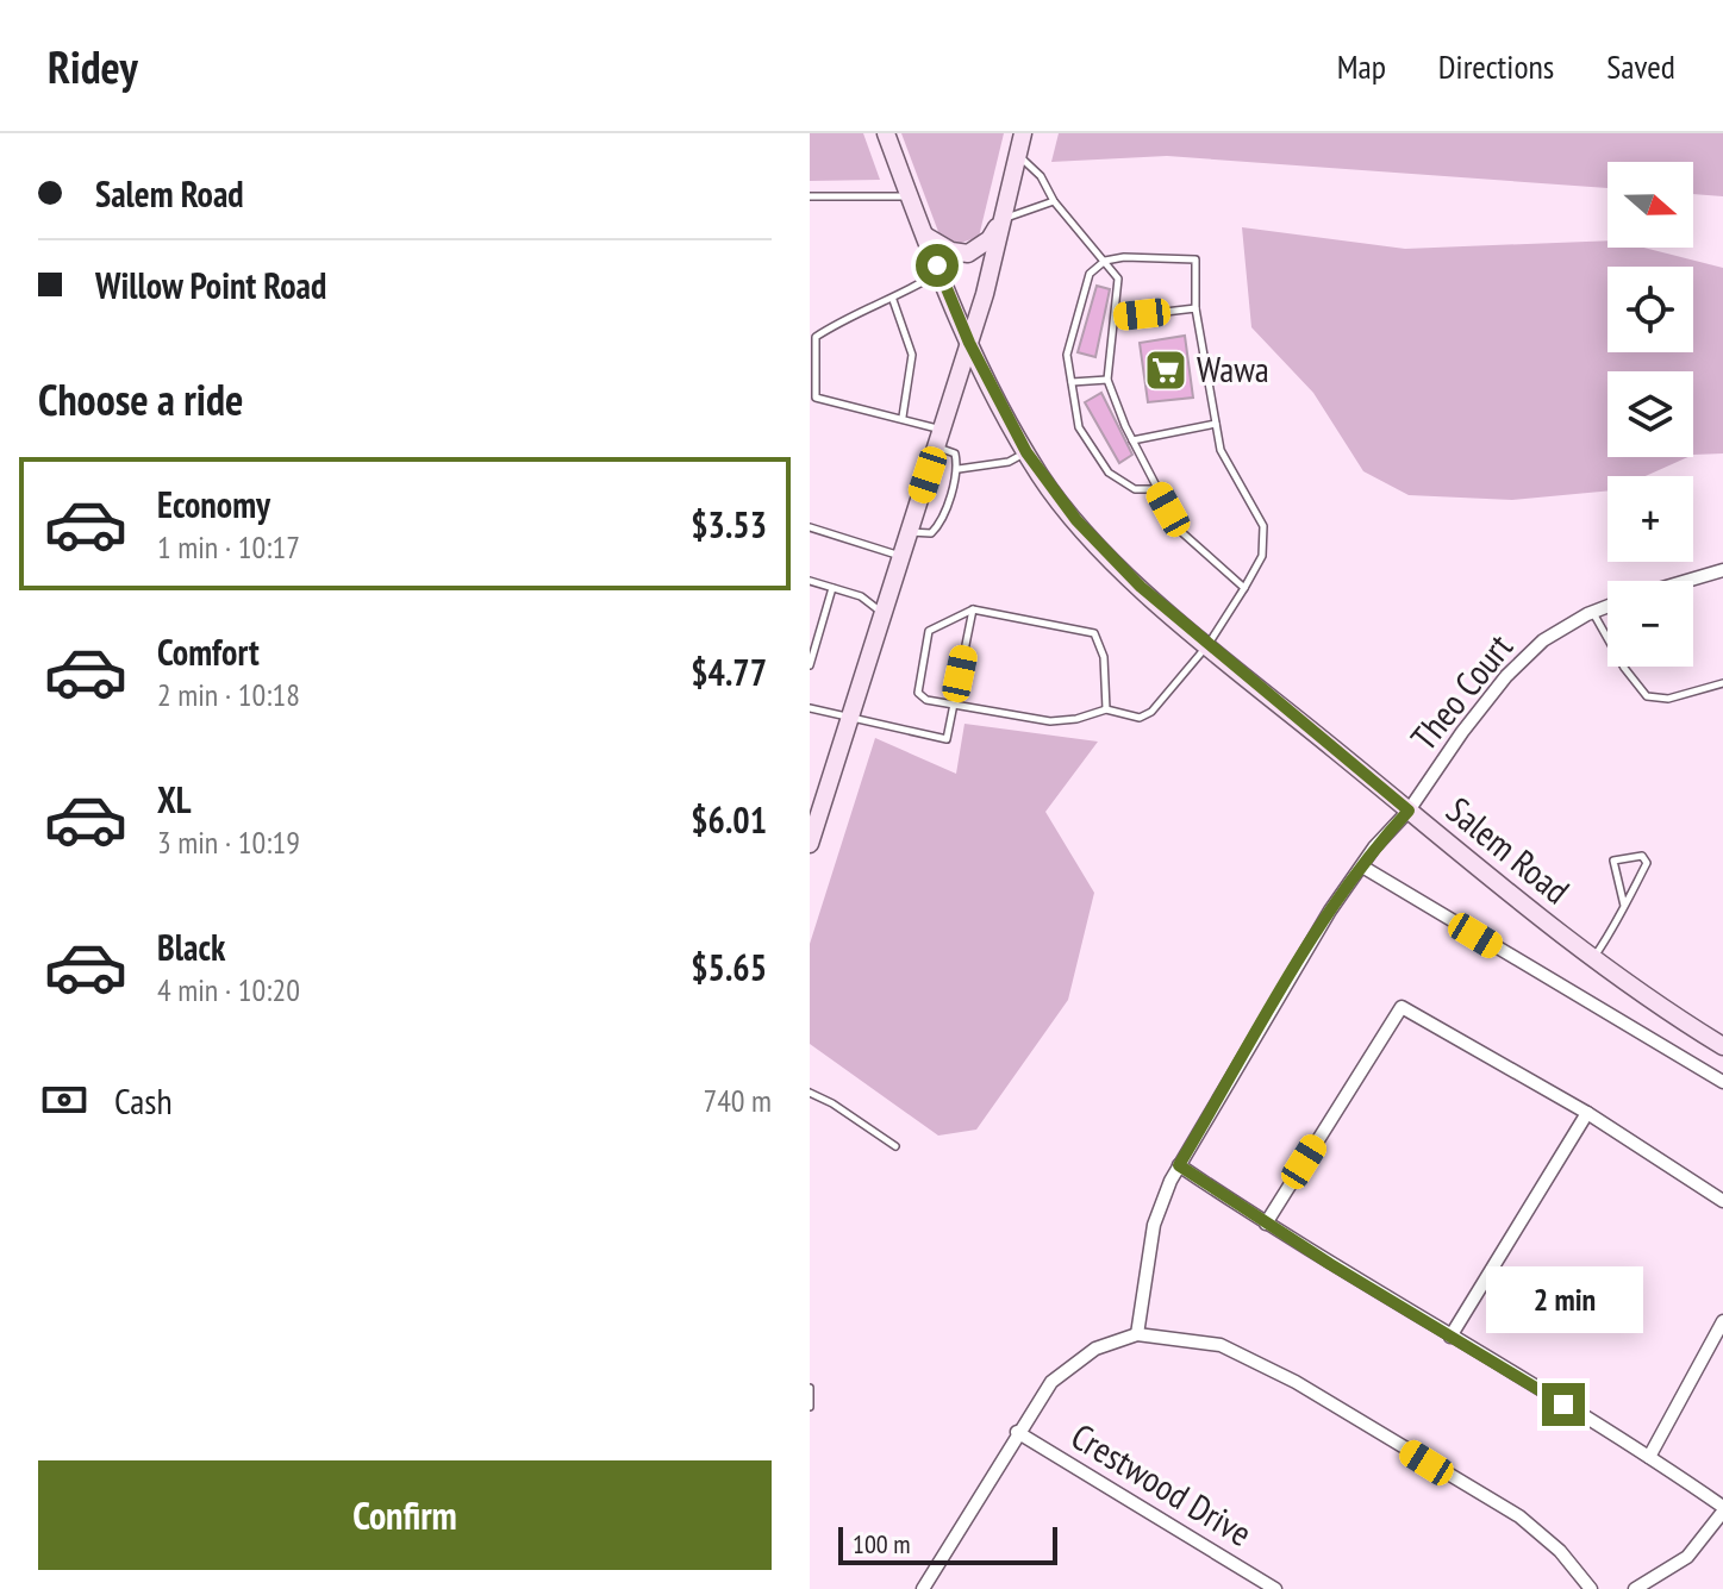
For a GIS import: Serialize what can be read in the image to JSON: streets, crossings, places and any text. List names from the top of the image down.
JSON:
{
  "streets": {
    "street": ["Theo Court", "Salem Road", "Crestwood Drive"]
  },
  "crossings": [
    ["Theo Court", "Salem Road"]
  ],
  "places": {
    "supermarket": ["Wawa"]
  },
  "scale_bar": "100 m",
  "north": "right",
  "page": {
    "header": "Ridey",
    "nav": ["Map", "Directions", "Saved"],
    "banner": ["Salem Road", "Willow Point Road"],
    "map_buttons": ["+", "−"],
    "heading": "Choose a ride",
    "list": [
      {
        "name": "Economy",
        "note": "1 min · 10:17",
        "value": "$3.53"
      },
      {
        "name": "Comfort",
        "note": "2 min · 10:18",
        "value": "$4.77"
      },
      {
        "name": "XL",
        "note": "3 min · 10:19",
        "value": "$6.01"
      },
      {
        "name": "Black",
        "note": "4 min · 10:20",
        "value": "$5.65"
      }
    ],
    "pay": ["Cash", "740 m"],
    "bubble": "2 min",
    "buttons": "Confirm",
    "scale": "100 m"
  }
}
